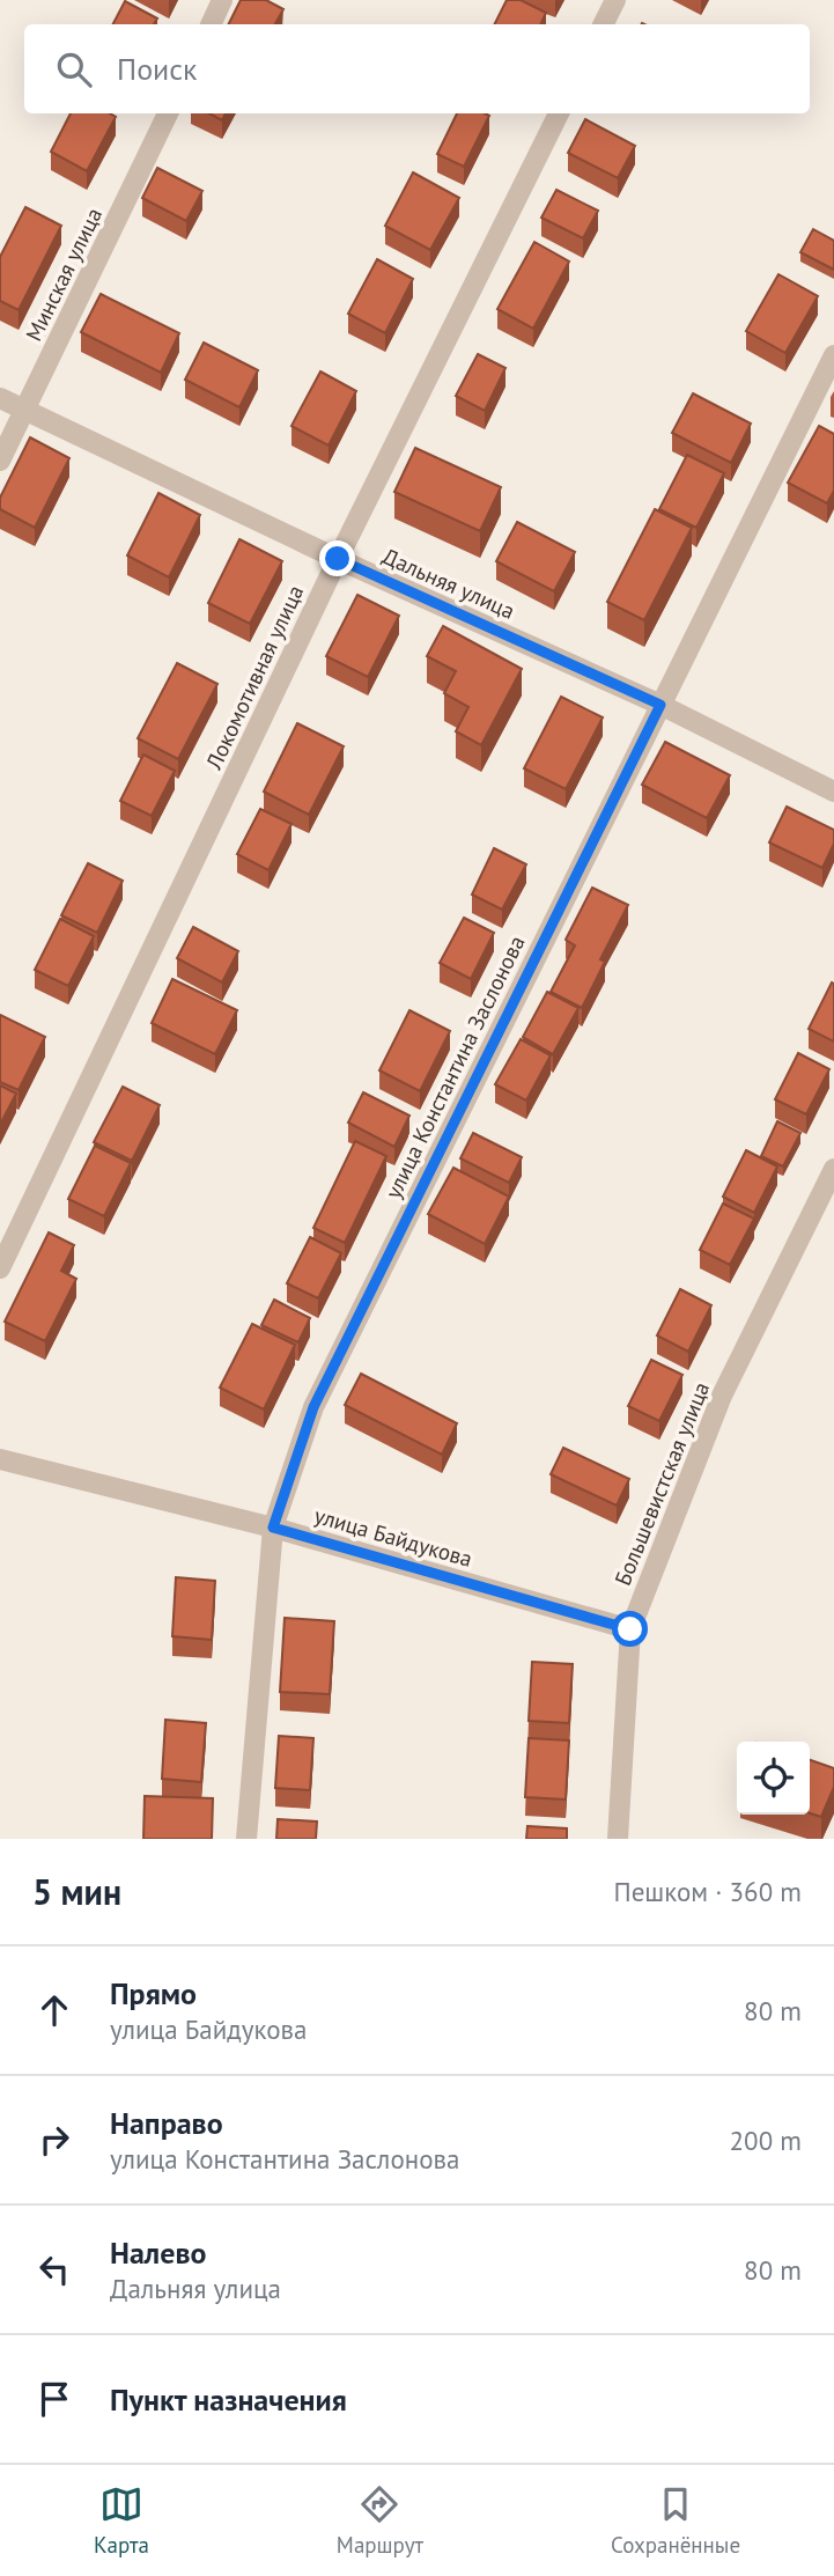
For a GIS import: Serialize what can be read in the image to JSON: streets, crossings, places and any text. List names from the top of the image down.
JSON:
{
  "streets": {
    "street": [
      "Минская улица",
      "Дальняя улица",
      "Локомотивная улица",
      "улица Константина Заслонова",
      "Большевистская улица",
      "улица Байдукова"
    ]
  },
  "crossings": [
    ["Минская улица", "Дальняя улица"],
    ["Дальняя улица", "Локомотивная улица"],
    ["Дальняя улица", "улица Константина Заслонова"],
    ["улица Константина Заслонова", "улица Байдукова"],
    ["Большевистская улица", "улица Байдукова"]
  ],
  "page": {
    "search": "Поиск",
    "heading": ["5 мин", "Пешком · 360 m"],
    "list": [
      ["Прямо", "улица Байдукова", "80 m"],
      ["Направо", "улица Константина Заслонова", "200 m"],
      ["Налево", "Дальняя улица", "80 m"],
      "Пункт назначения"
    ],
    "nav": ["Карта", "Маршрут", "Сохранённые"]
  }
}
